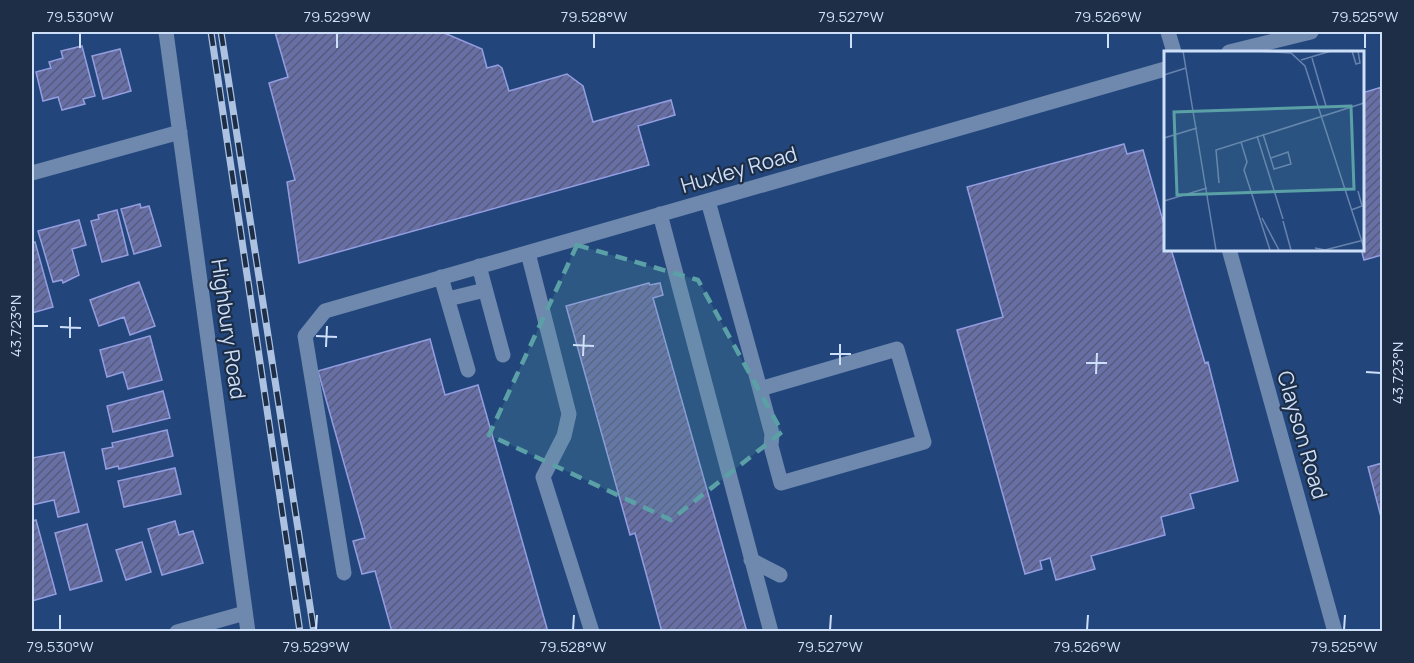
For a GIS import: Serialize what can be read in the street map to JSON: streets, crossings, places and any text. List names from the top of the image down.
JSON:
{
  "streets": {
    "street": ["Huxley Road", "Highbury Road", "Clayson Road"]
  },
  "coordinates": [
    "79.530°W",
    "79.529°W",
    "79.528°W",
    "79.527°W",
    "79.526°W",
    "79.525°W",
    "43.723°N"
  ]
}
